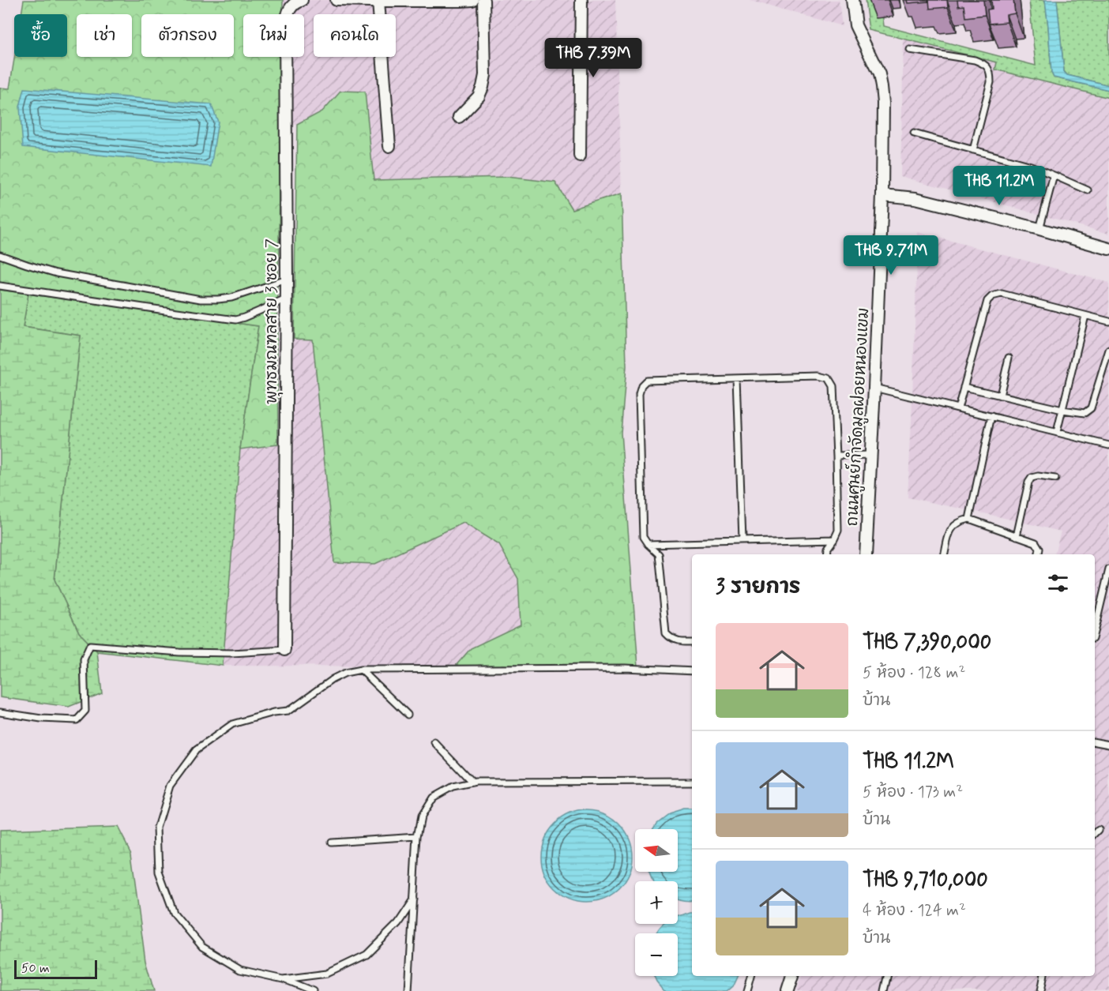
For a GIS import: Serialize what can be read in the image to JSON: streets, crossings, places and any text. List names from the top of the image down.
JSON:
{
  "streets": {
    "street": ["พุทธมณฑลสาย 3 ซอย 7", "ถนนศูนย์กำจัดมูลฝอยหนองแขม"]
  },
  "scale_bar": "50 m",
  "north": "left",
  "page": {
    "chip": [
      "ซื้อ",
      "เช่า",
      "ตัวกรอง",
      "ใหม่",
      "คอนโด"
    ],
    "price": ["THB 7.39M", "THB 11.2M", "THB 9.71M"],
    "heading": "3 รายการ",
    "list": [
      {
        "name": "THB 7,390,000",
        "note": "5 ห้อง · 128 m² · บ้าน"
      },
      {
        "name": "THB 11.2M",
        "note": "5 ห้อง · 173 m² · บ้าน"
      },
      {
        "name": "THB 9,710,000",
        "note": "4 ห้อง · 124 m² · บ้าน"
      }
    ],
    "map_buttons": ["+", "−"],
    "scale": "50 m"
  }
}
